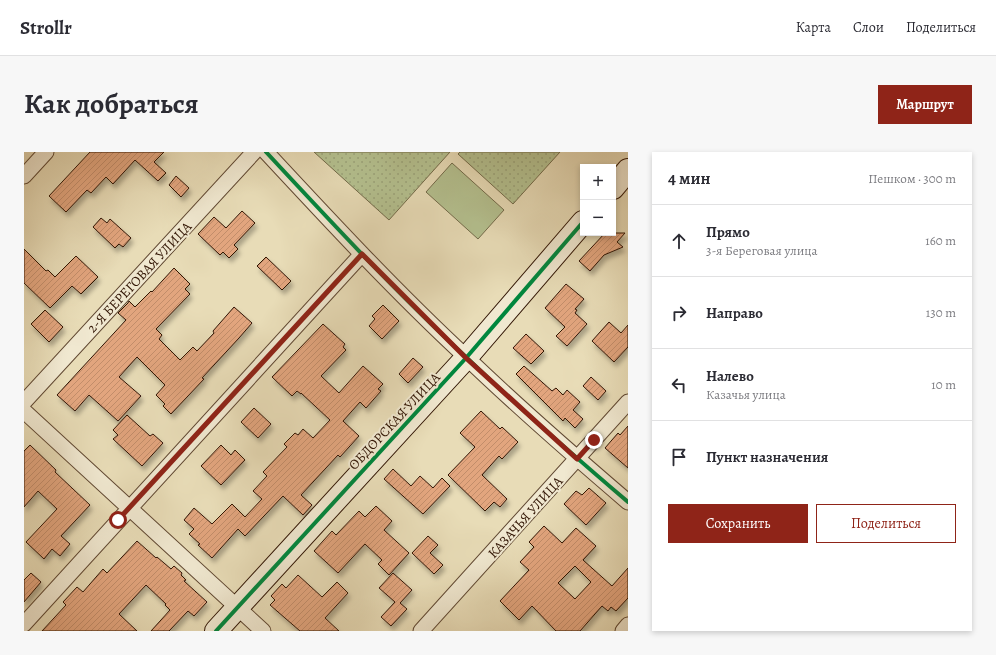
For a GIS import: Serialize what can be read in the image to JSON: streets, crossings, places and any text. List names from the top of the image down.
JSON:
{
  "streets": {
    "street": ["2-Я БЕРЕГОВАЯ УЛИЦА", "ОБДОРСКАЯ УЛИЦА", "КАЗАЧЬЯ УЛИЦА"]
  },
  "page": {
    "header": "Strollr",
    "nav": ["Карта", "Слои", "Поделиться"],
    "title": "Как добраться",
    "buttons": [
      "Маршрут",
      ["Сохранить", "Поделиться"]
    ],
    "heading": ["4 мин", "Пешком · 300 m"],
    "map_buttons": ["+", "−"],
    "list": [
      ["Прямо", "3-я Береговая улица", "160 m"],
      ["Направо", "130 m"],
      ["Налево", "Казачья улица", "10 m"],
      "Пункт назначения"
    ]
  }
}
